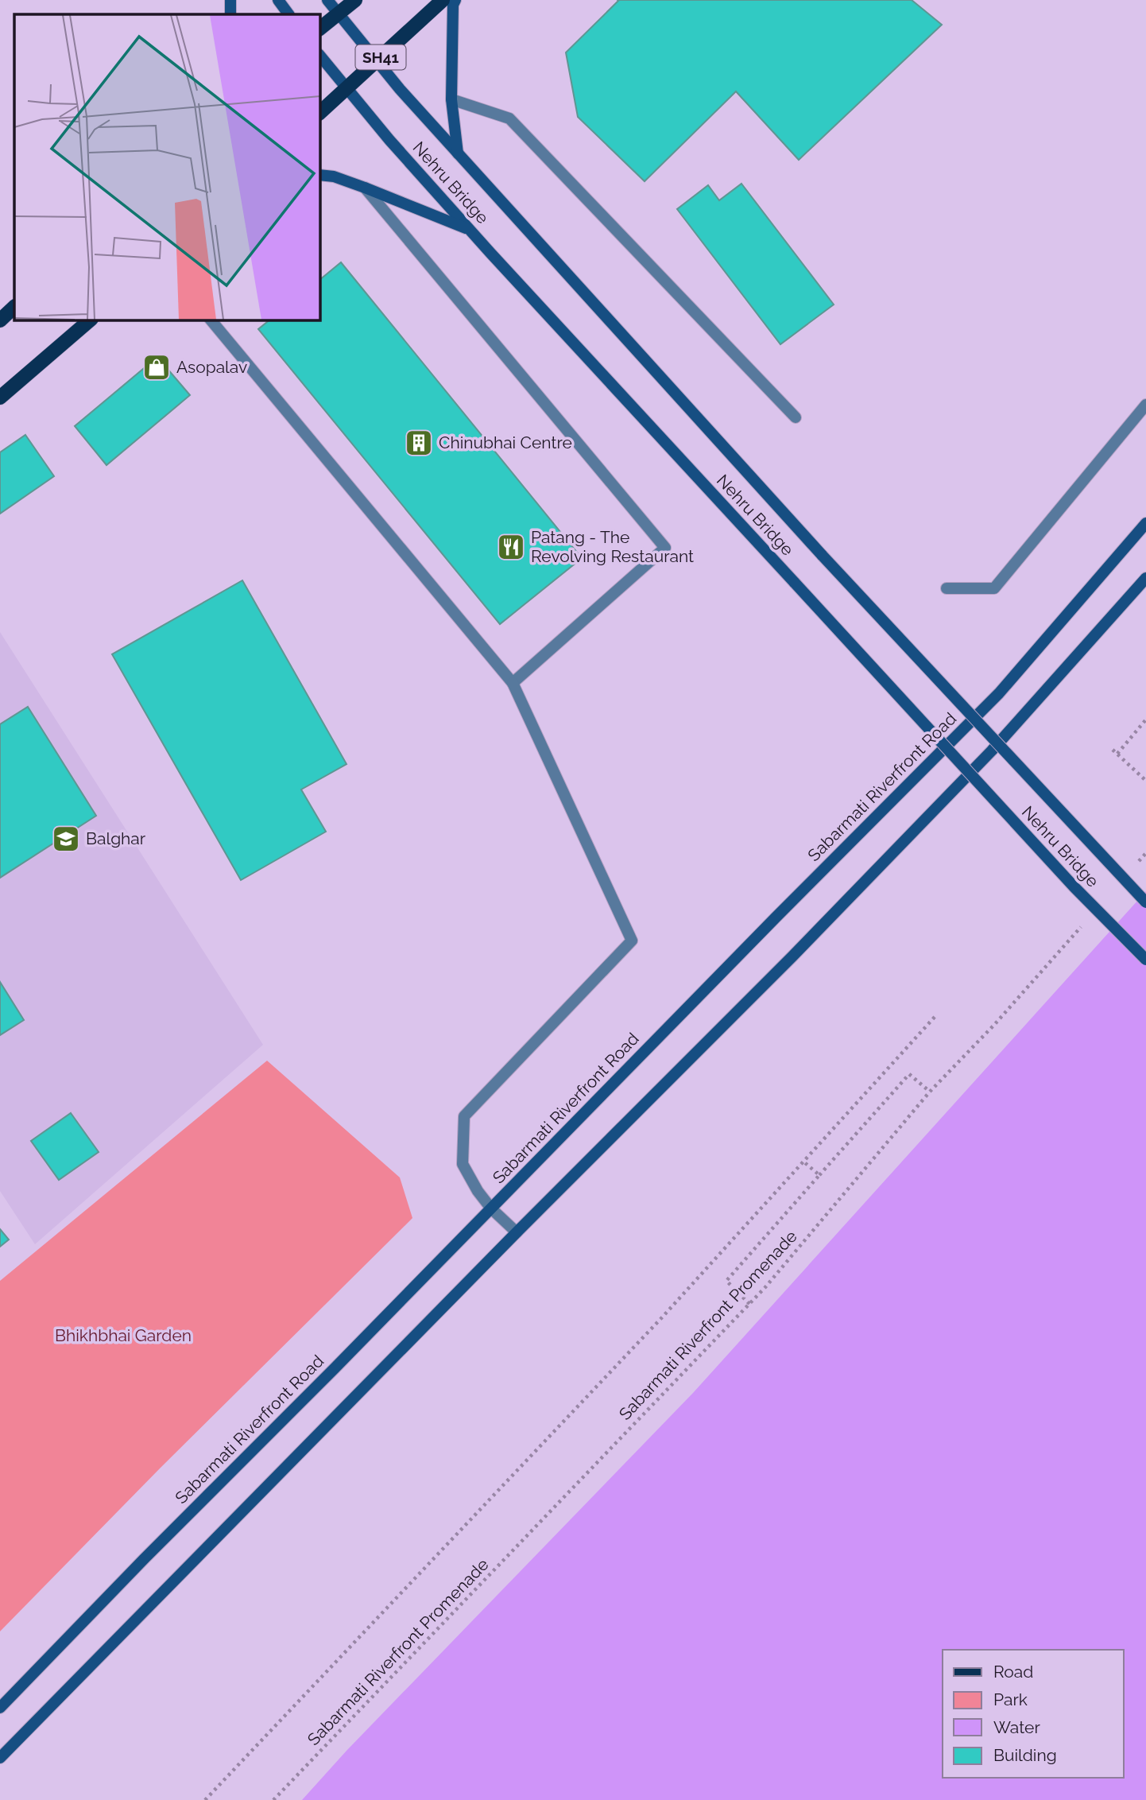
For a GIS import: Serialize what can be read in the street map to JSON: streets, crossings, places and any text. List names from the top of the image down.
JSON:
{
  "streets": {
    "main road": ["SH41"],
    "street": ["Nehru Bridge", "Sabarmati Riverfront Road"],
    "path": ["Sabarmati Riverfront Promenade"]
  },
  "crossings": [
    ["SH41", "Nehru Bridge"]
  ],
  "parks": ["Bhikhbhai Garden"],
  "places": {
    "shop": ["Asopalav"],
    "building": ["Chinubhai Centre"],
    "restaurant": ["Patang - The Revolving Restaurant"],
    "school or university": ["Balghar"]
  },
  "legend": [
    "Road",
    "Park",
    "Water",
    "Building"
  ]
}
